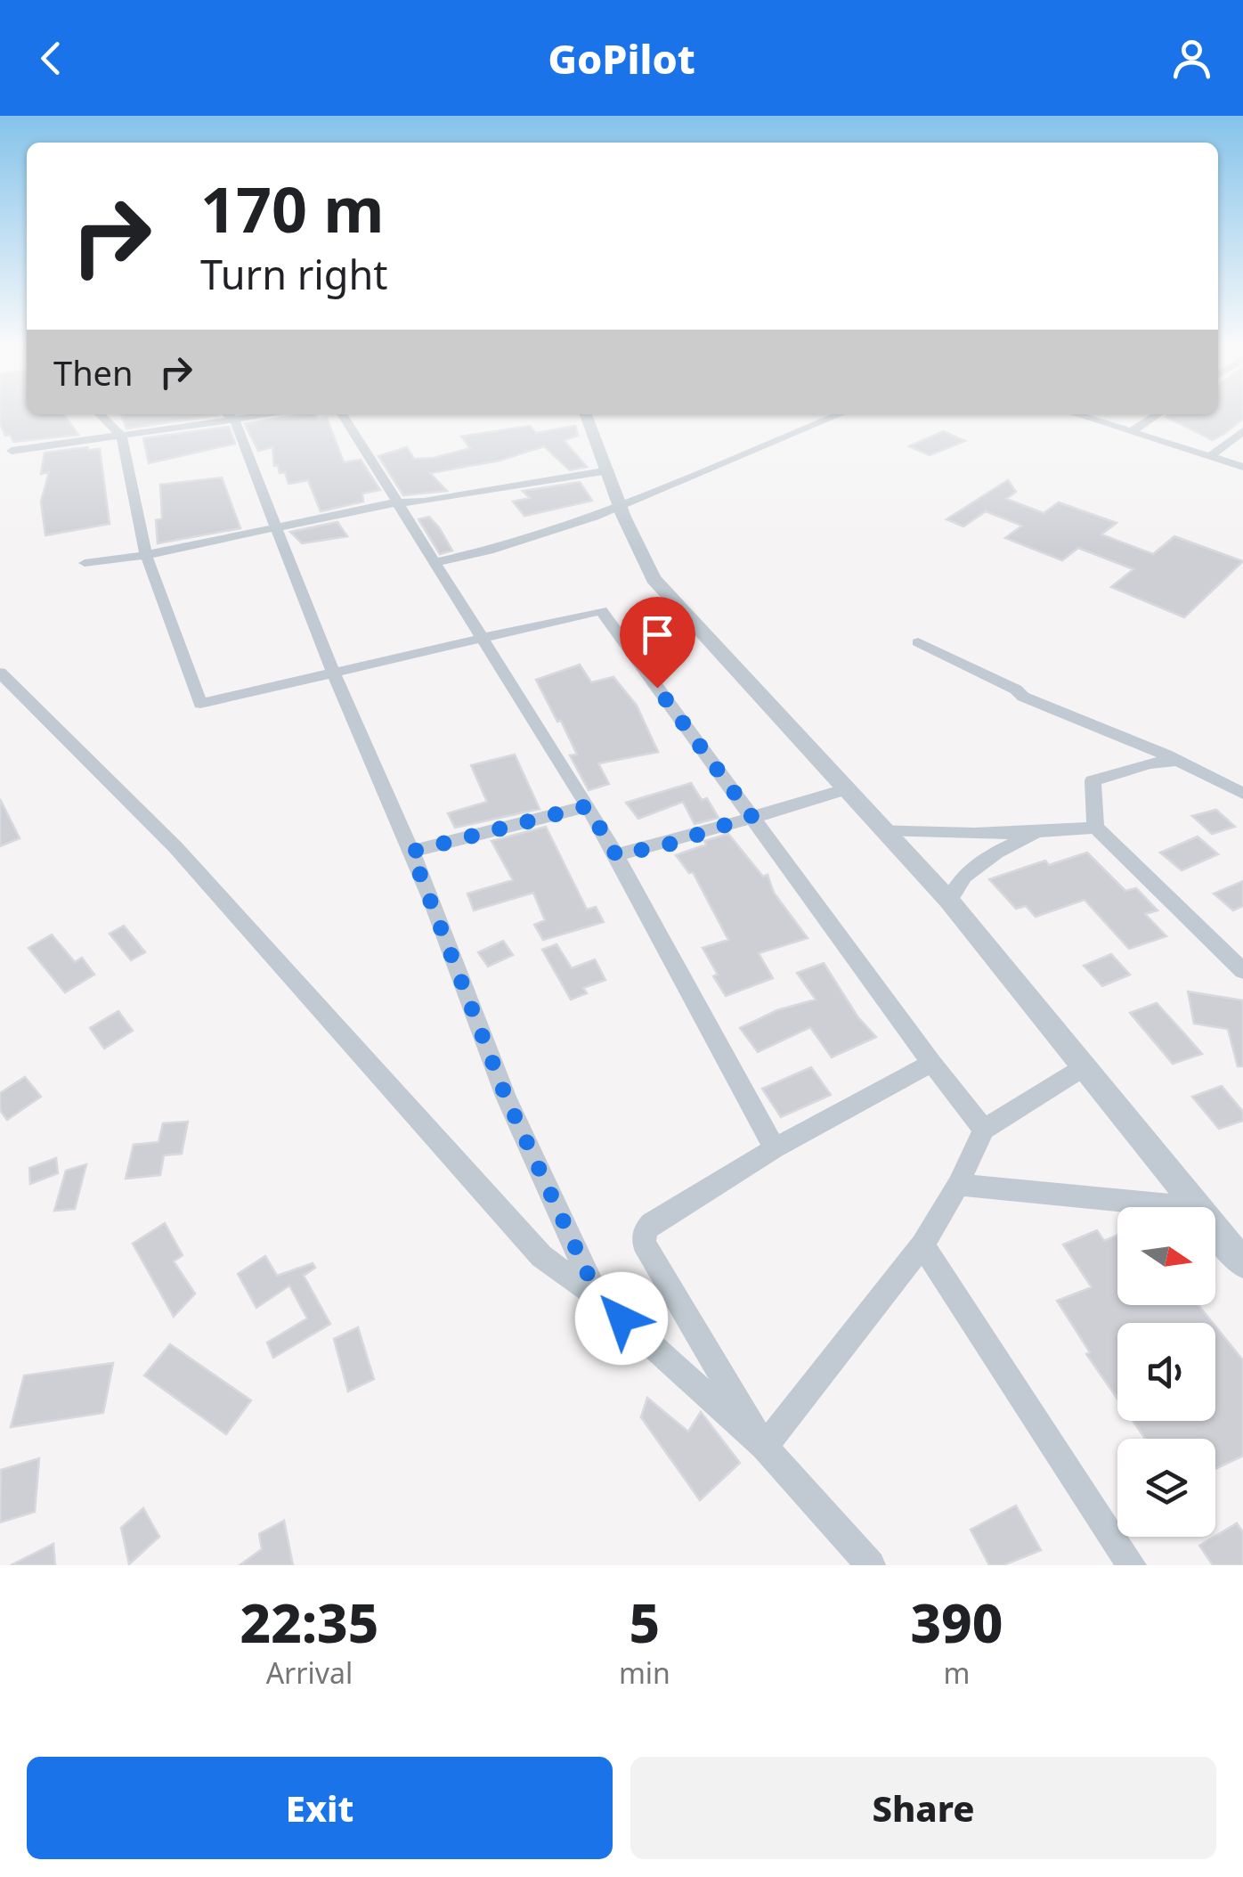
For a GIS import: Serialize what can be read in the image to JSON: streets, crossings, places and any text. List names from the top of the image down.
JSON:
{
  "north": "right",
  "page": {
    "header": "GoPilot",
    "turn": ["170 m", "Turn right"],
    "then": "Then",
    "eta": [
      "22:35",
      "Arrival",
      "5",
      "min",
      "390",
      "m"
    ],
    "buttons": ["Exit", "Share"]
  }
}
